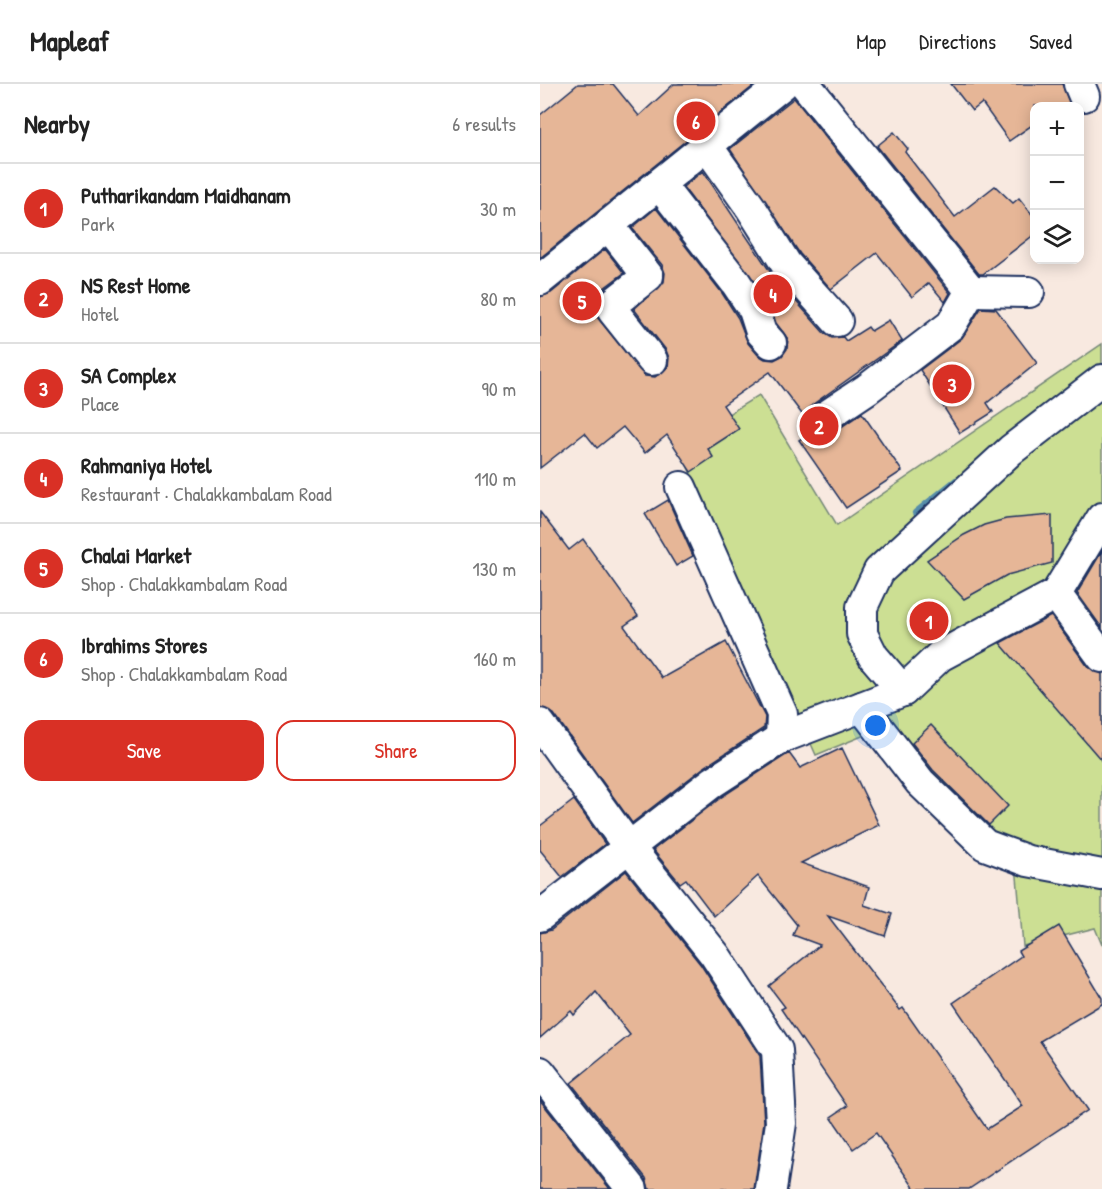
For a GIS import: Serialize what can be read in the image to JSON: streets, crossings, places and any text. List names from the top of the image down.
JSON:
{
  "page": {
    "header": "Mapleaf",
    "nav": ["Map", "Directions", "Saved"],
    "heading": ["Nearby", "6 results"],
    "pins": [
      "6",
      "4",
      "5",
      "3",
      "2",
      "1"
    ],
    "map_buttons": ["+", "−"],
    "list": [
      {
        "mark": "1",
        "name": "Putharikandam Maidhanam",
        "note": "Park",
        "value": "30 m"
      },
      {
        "mark": "2",
        "name": "NS Rest Home",
        "note": "Hotel",
        "value": "80 m"
      },
      {
        "mark": "3",
        "name": "SA Complex",
        "note": "Place",
        "value": "90 m"
      },
      {
        "mark": "4",
        "name": "Rahmaniya Hotel",
        "note": "Restaurant · Chalakkambalam Road",
        "value": "110 m"
      },
      {
        "mark": "5",
        "name": "Chalai Market",
        "note": "Shop · Chalakkambalam Road",
        "value": "130 m"
      },
      {
        "mark": "6",
        "name": "Ibrahims Stores",
        "note": "Shop · Chalakkambalam Road",
        "value": "160 m"
      }
    ],
    "buttons": ["Save", "Share"]
  }
}
